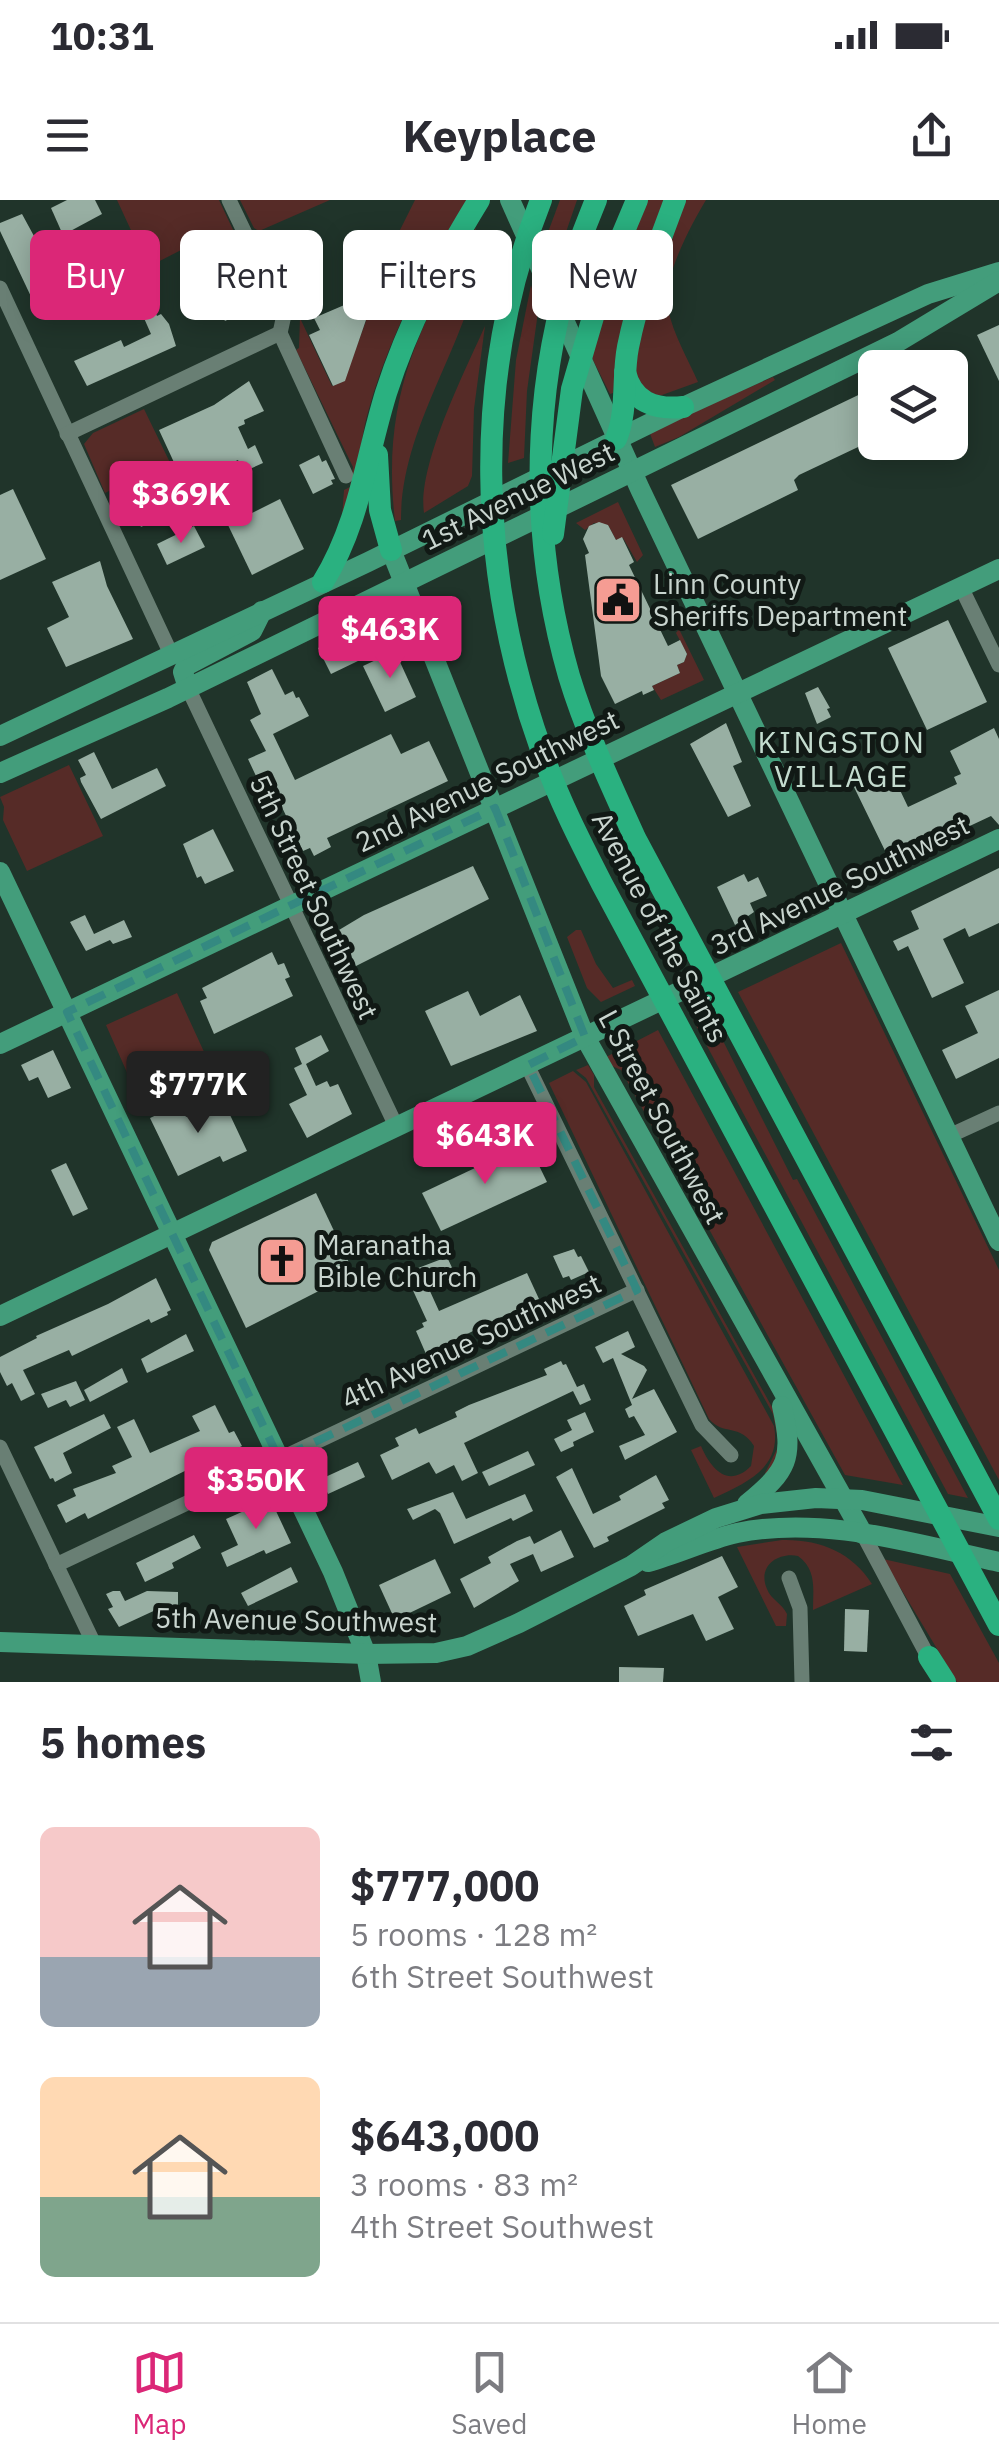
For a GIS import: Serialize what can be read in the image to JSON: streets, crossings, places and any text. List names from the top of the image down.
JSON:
{
  "streets": {
    "highway": ["Avenue of the Saints"],
    "main road": [
      "1st Avenue West",
      "2nd Avenue Southwest",
      "3rd Avenue Southwest",
      "L Street Southwest",
      "5th Avenue Southwest"
    ],
    "street": ["5th Street Southwest", "4th Avenue Southwest"]
  },
  "crossings": [
    ["1st Avenue West", "5th Street Southwest"],
    ["1st Avenue West", "L Street Southwest"],
    ["2nd Avenue Southwest", "5th Street Southwest"],
    ["2nd Avenue Southwest", "L Street Southwest"],
    ["3rd Avenue Southwest", "5th Street Southwest"],
    ["3rd Avenue Southwest", "L Street Southwest"],
    ["L Street Southwest", "5th Avenue Southwest"]
  ],
  "districts": ["KINGSTON VILLAGE"],
  "places": {
    "public building": ["Linn County Sheriffs Department"],
    "church": ["Maranatha Bible Church"]
  },
  "page": {
    "status": "10:31",
    "header": "Keyplace",
    "chip": [
      "Buy",
      "Rent",
      "Filters",
      "New"
    ],
    "price": [
      "$369K",
      "$463K",
      "$777K",
      "$643K",
      "$350K"
    ],
    "heading": "5 homes",
    "list": [
      {
        "name": "$777,000",
        "note": "5 rooms · 128 m² · 6th Street Southwest"
      },
      {
        "name": "$643,000",
        "note": "3 rooms · 83 m² · 4th Street Southwest"
      }
    ],
    "tabs": ["Map", "Saved", "Home"]
  }
}
